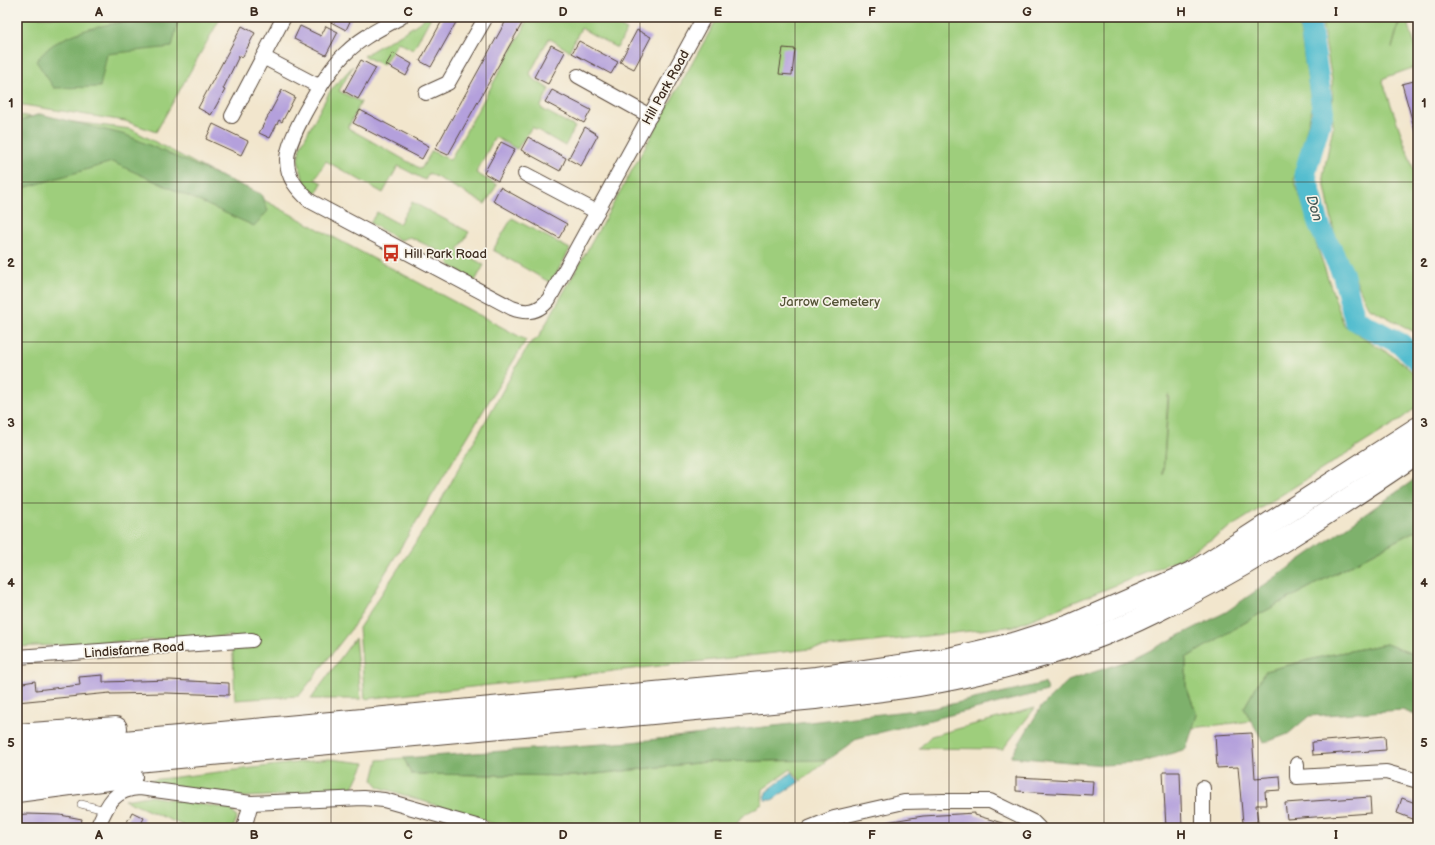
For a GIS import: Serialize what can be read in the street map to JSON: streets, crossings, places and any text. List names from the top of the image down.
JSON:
{
  "streets": {
    "street": ["Hill Park Road", "Lindisfarne Road"]
  },
  "water": ["Don"],
  "parks": ["Jarrow Cemetery"],
  "places": {
    "bus stop": ["Hill Park Road"]
  },
  "grid": {
    "columns": [
      "A",
      "B",
      "C",
      "D",
      "E",
      "F",
      "G",
      "H",
      "I"
    ],
    "rows": [
      "1",
      "2",
      "3",
      "4",
      "5"
    ]
  }
}
